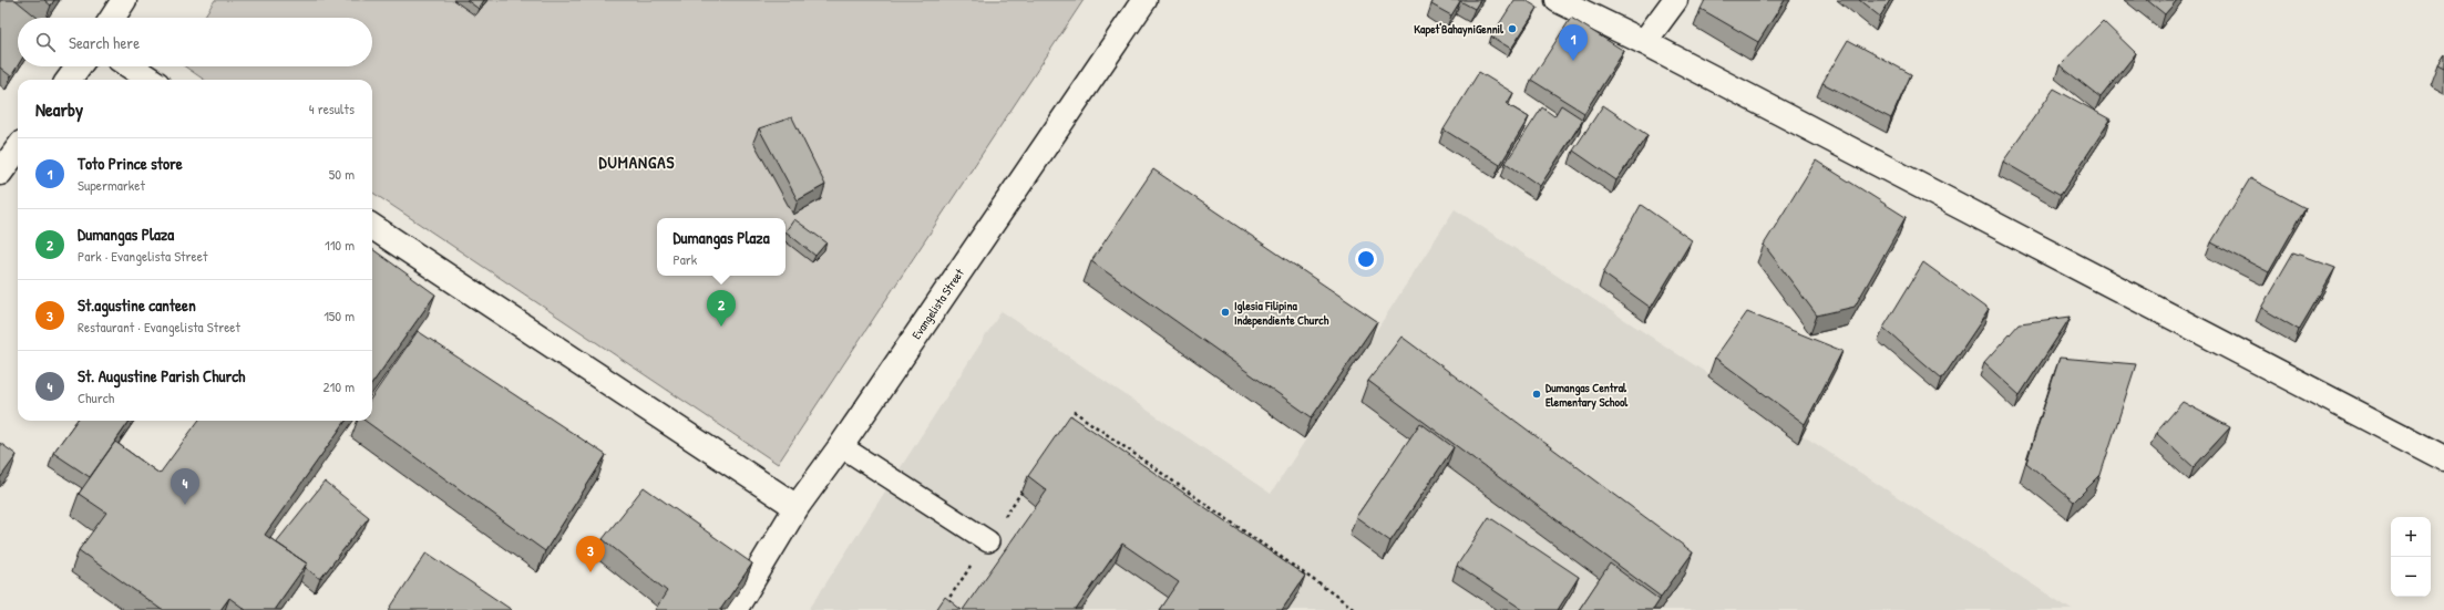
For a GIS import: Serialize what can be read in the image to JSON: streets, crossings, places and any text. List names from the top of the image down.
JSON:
{
  "streets": {
    "street": ["Evangelista Street"]
  },
  "districts": ["DUMANGAS"],
  "places": ["Kapet'BahayniGennil", "Iglesia Filipina Independiente Church", "Dumangas Central Elementary School"],
  "page": {
    "search": "Search here",
    "pins": [
      "1",
      "2",
      "4",
      "3"
    ],
    "heading": ["Nearby", "4 results"],
    "list": [
      {
        "mark": "1",
        "name": "Toto Prince store",
        "note": "Supermarket",
        "value": "50 m"
      },
      {
        "mark": "2",
        "name": "Dumangas Plaza",
        "note": "Park · Evangelista Street",
        "value": "110 m"
      },
      {
        "mark": "3",
        "name": "St.agustine canteen",
        "note": "Restaurant · Evangelista Street",
        "value": "150 m"
      },
      {
        "mark": "4",
        "name": "St. Augustine Parish Church",
        "note": "Church",
        "value": "210 m"
      }
    ],
    "popup": ["Dumangas Plaza", "Park"],
    "map_buttons": ["+", "−"]
  }
}
